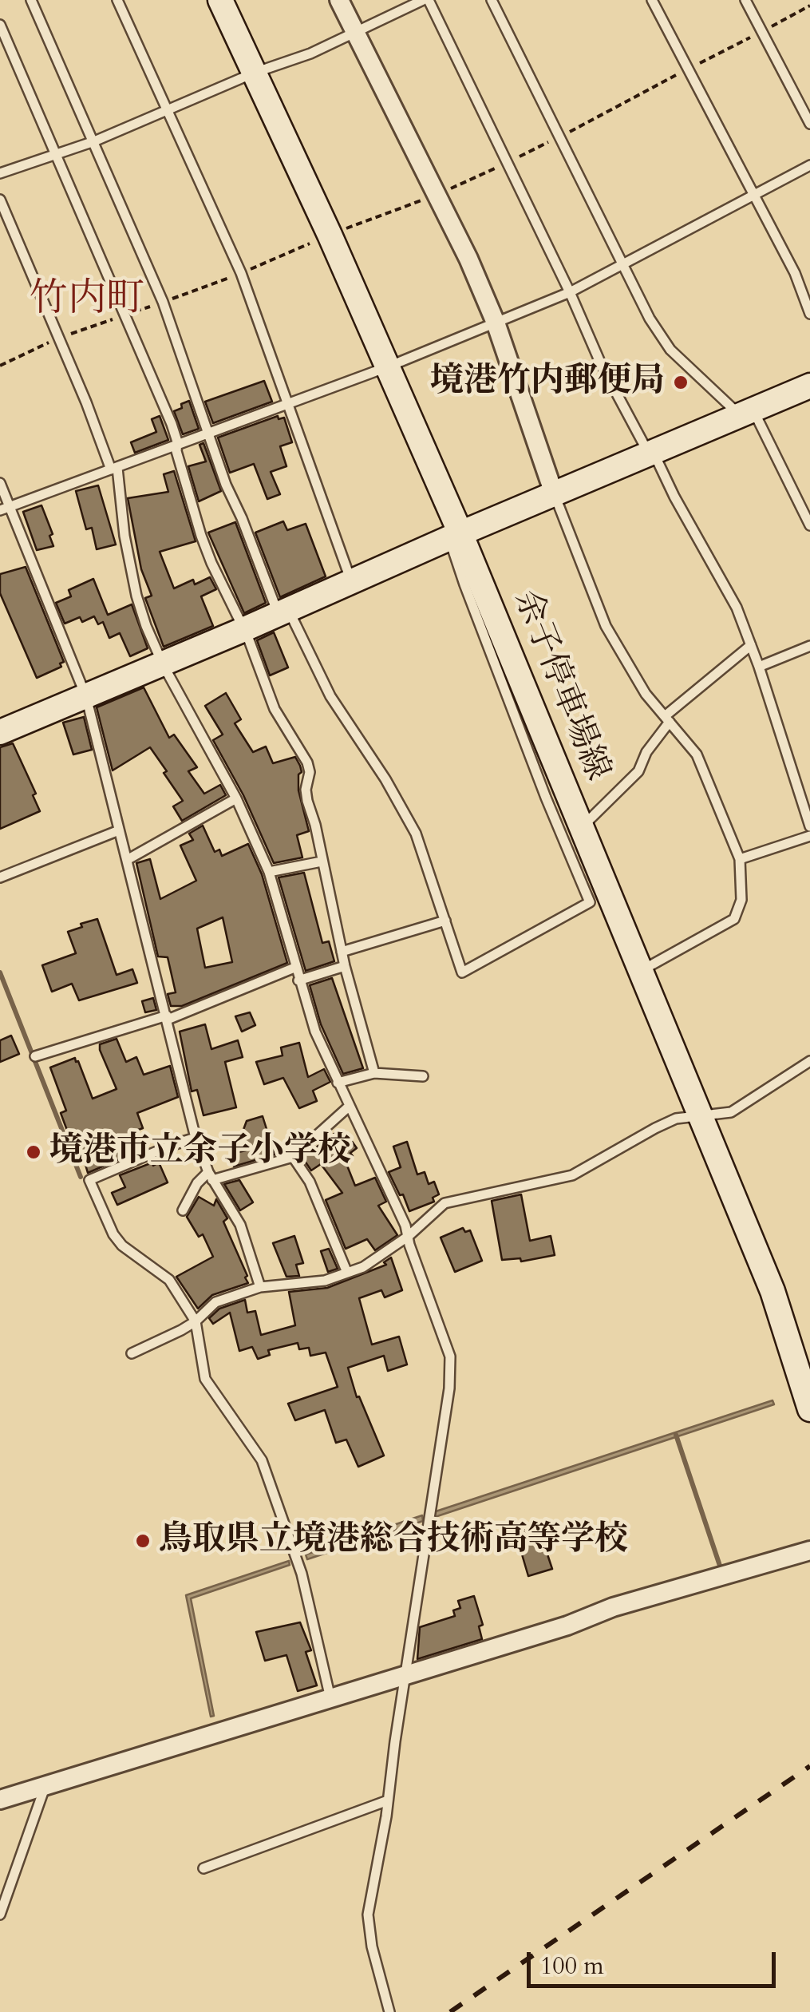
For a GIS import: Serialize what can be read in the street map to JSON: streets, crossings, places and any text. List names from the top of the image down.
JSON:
{
  "streets": {
    "main road": ["余子停車場線"]
  },
  "districts": ["竹内町"],
  "places": ["境港竹内郵便局", "境港市立余子小学校", "鳥取県立境港総合技術高等学校"],
  "scale_bar": "100 m"
}
